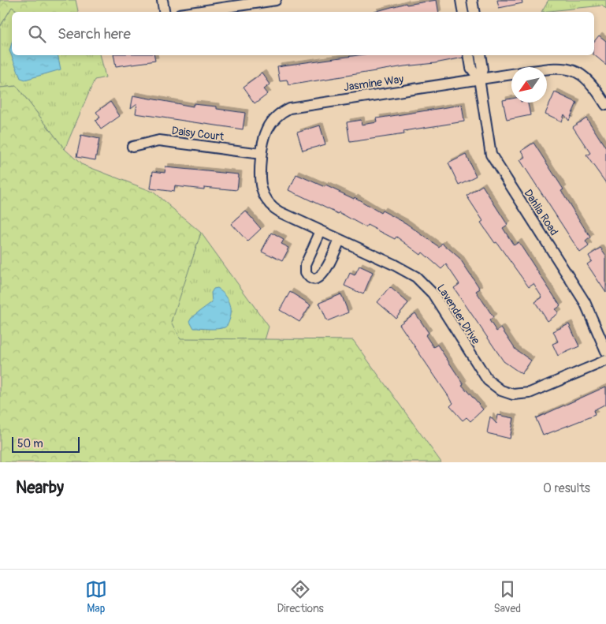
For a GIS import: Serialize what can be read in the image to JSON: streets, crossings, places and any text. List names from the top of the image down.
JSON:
{
  "streets": {
    "street": [
      "Jasmine Way",
      "Daisy Court",
      "Dahlia Road",
      "Lavender Drive"
    ]
  },
  "crossings": [
    ["Jasmine Way", "Daisy Court"],
    ["Jasmine Way", "Dahlia Road"],
    ["Jasmine Way", "Lavender Drive"],
    ["Daisy Court", "Lavender Drive"]
  ],
  "scale_bar": "50 m",
  "north": "bottom left",
  "page": {
    "search": "Search here",
    "scale": "50 m",
    "heading": ["Nearby", "0 results"],
    "nav": ["Map", "Directions", "Saved"]
  }
}
